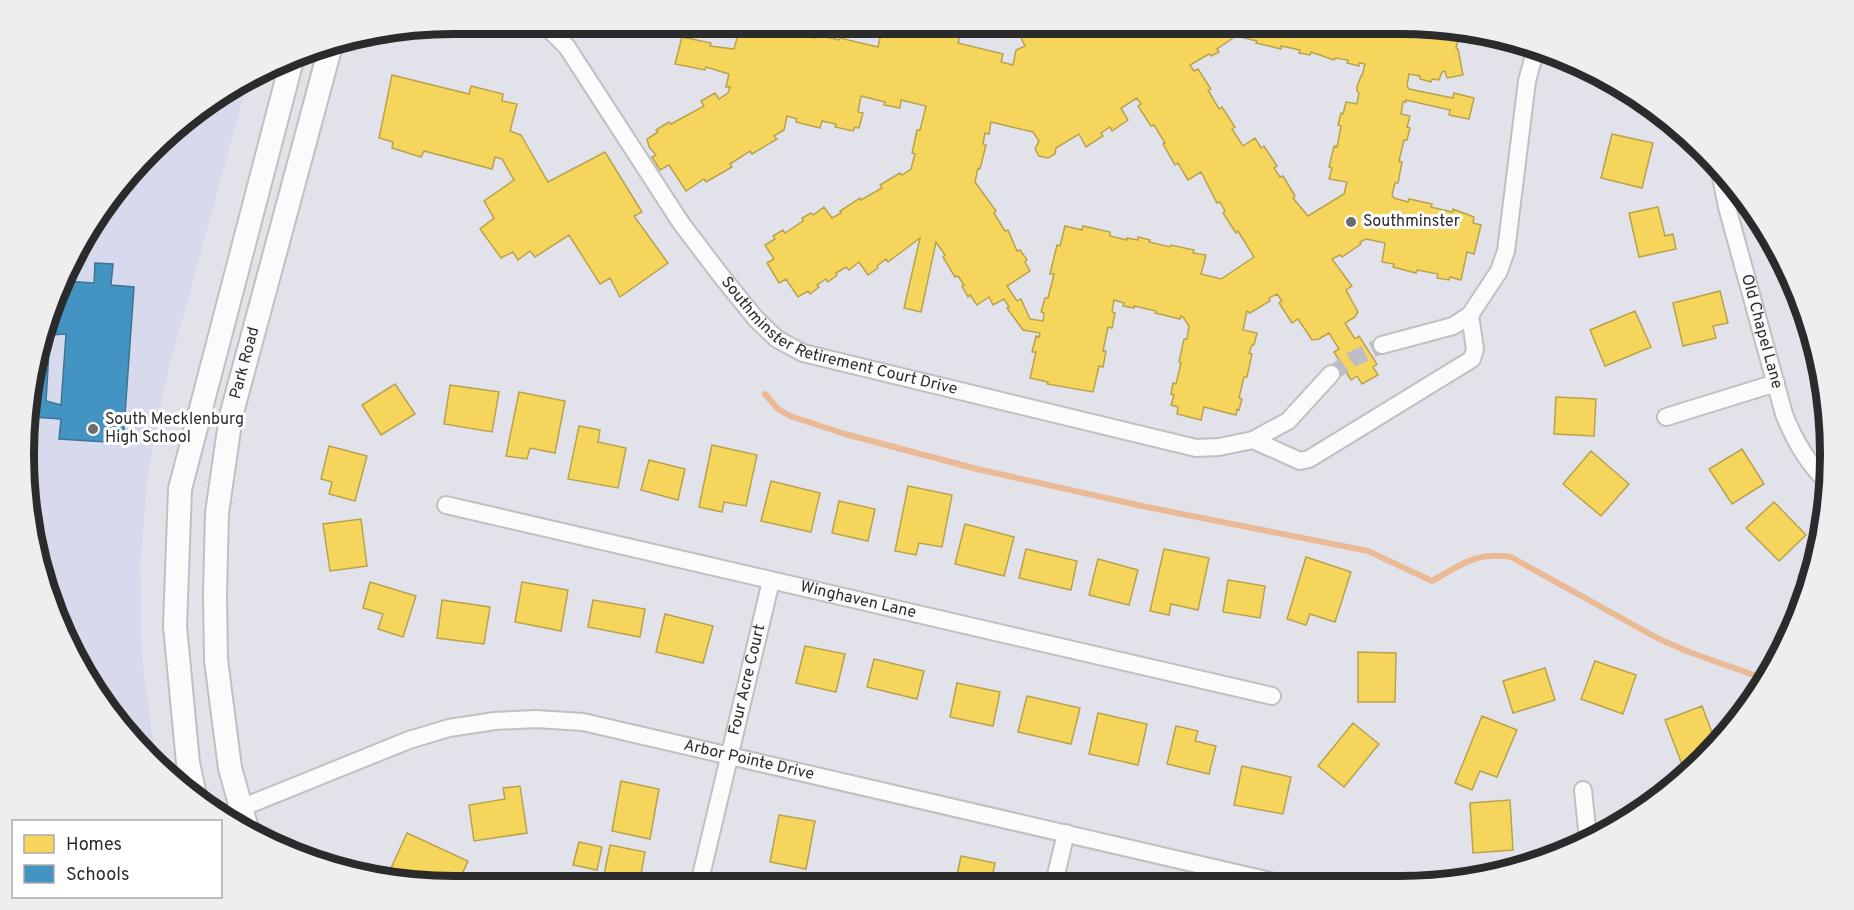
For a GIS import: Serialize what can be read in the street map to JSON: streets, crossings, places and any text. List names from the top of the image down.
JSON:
{
  "streets": {
    "main road": ["Park Road"],
    "street": [
      "Old Chapel Lane",
      "Southminster Retirement Court Drive",
      "Winghaven Lane",
      "Four Acre Court",
      "Arbor Pointe Drive"
    ]
  },
  "crossings": [
    ["Winghaven Lane", "Four Acre Court"],
    ["Four Acre Court", "Arbor Pointe Drive"]
  ],
  "places": ["Southminster", "South Mecklenburg High School"],
  "legend": ["Homes", "Schools"]
}
